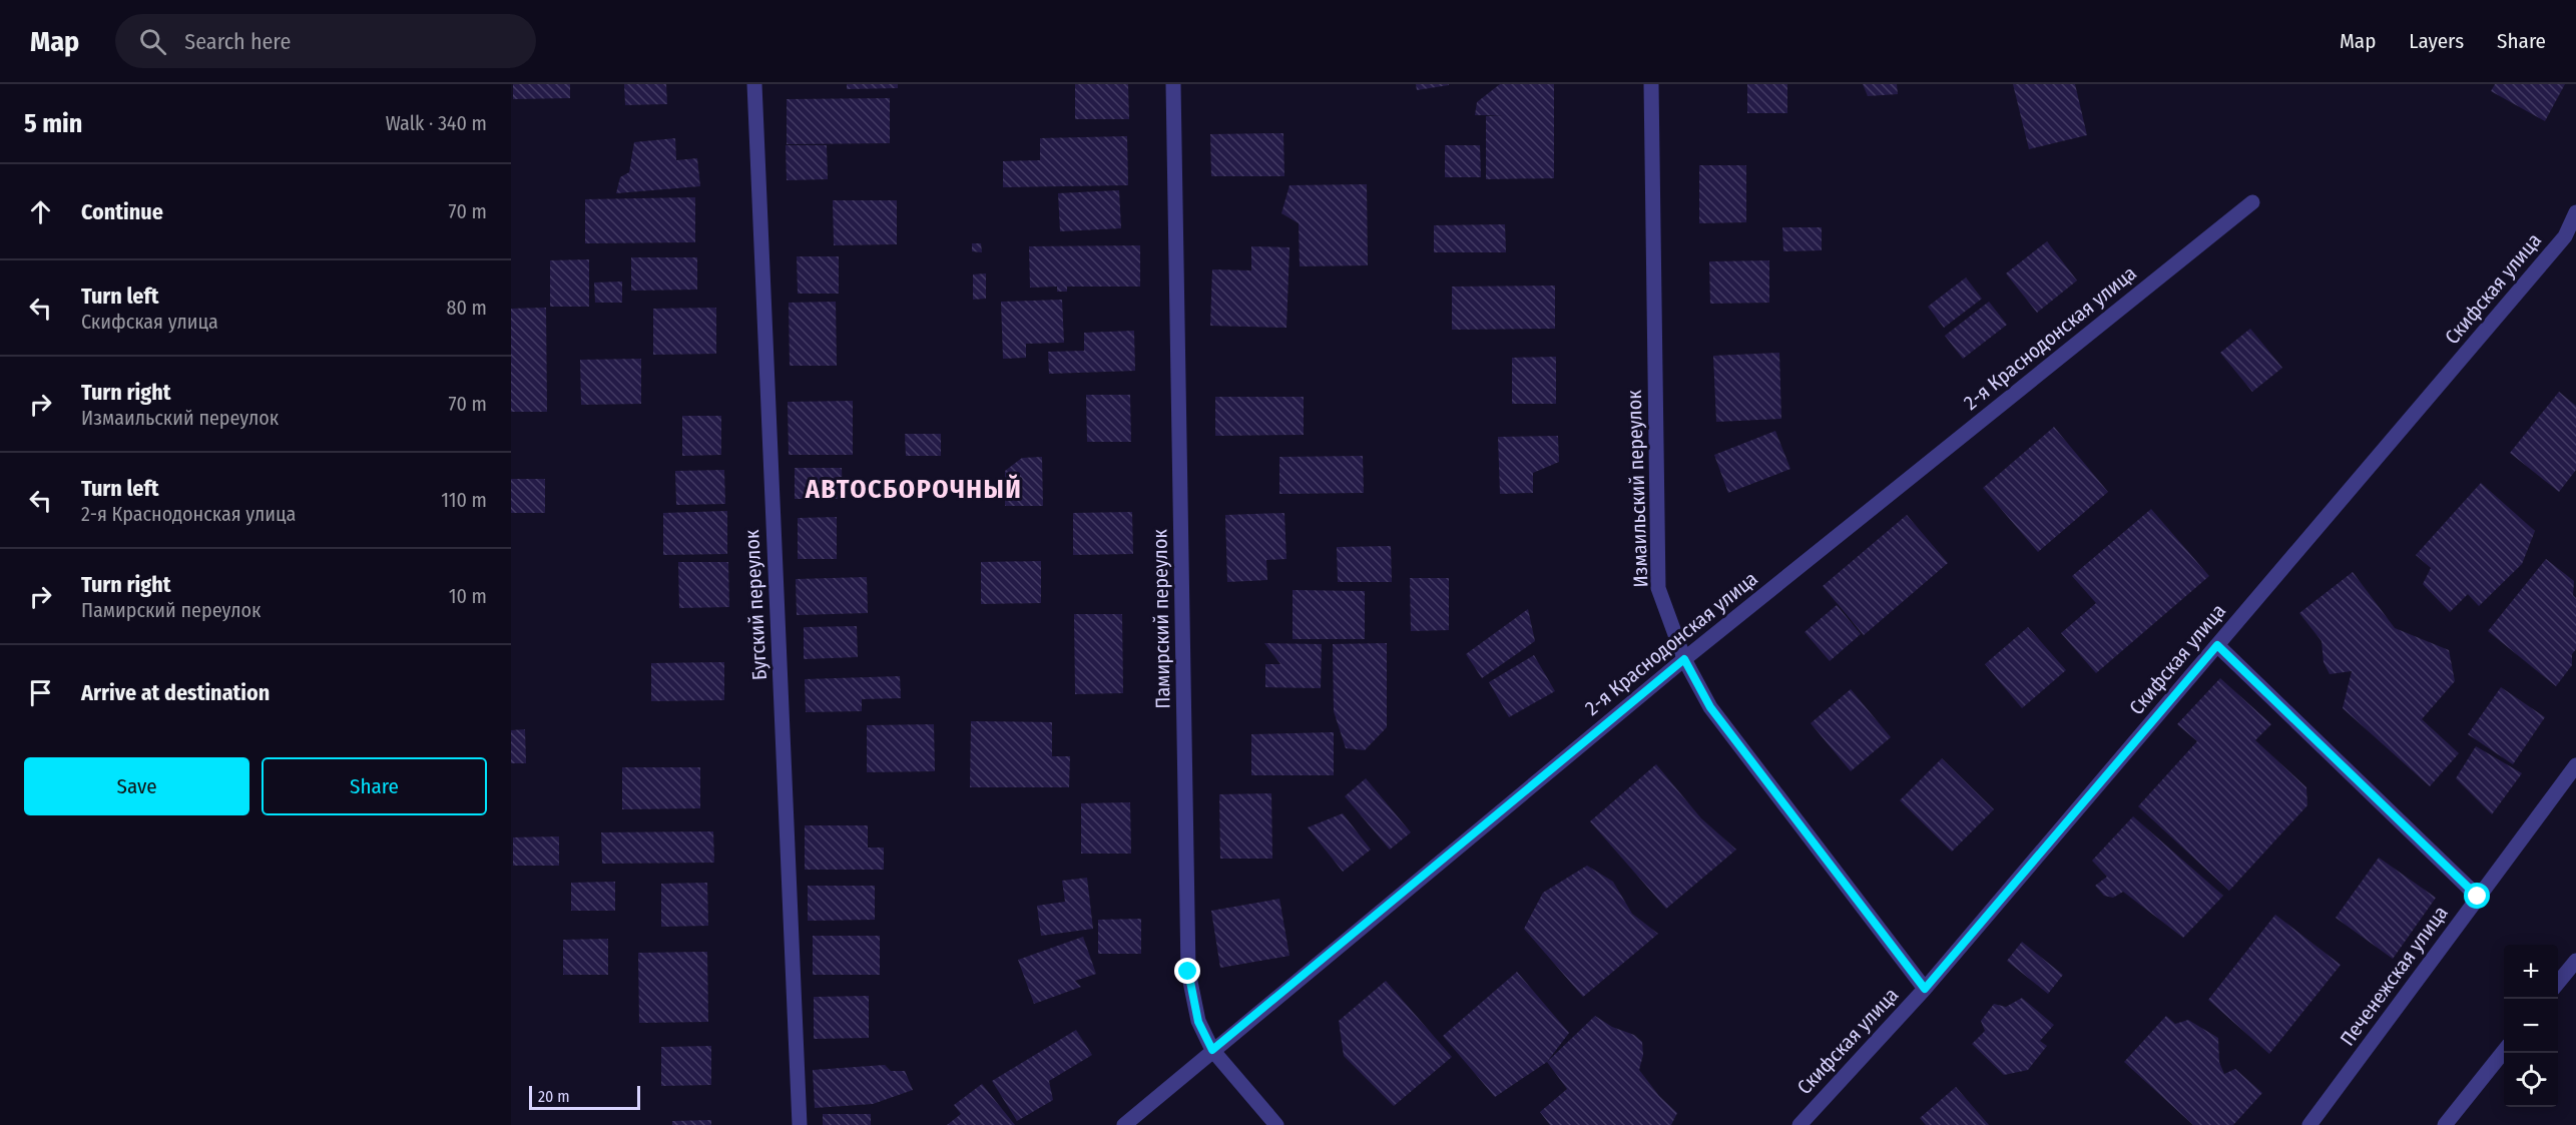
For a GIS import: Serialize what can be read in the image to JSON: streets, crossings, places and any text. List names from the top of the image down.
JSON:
{
  "streets": {
    "street": [
      "Скифская улица",
      "2-я Краснодонская улица",
      "Измаильский переулок",
      "Бугский переулок",
      "Памирский переулок",
      "Печенежская улица"
    ]
  },
  "crossings": [
    ["Скифская улица", "Измаильский переулок"],
    ["2-я Краснодонская улица", "Измаильский переулок"],
    ["2-я Краснодонская улица", "Памирский переулок"]
  ],
  "districts": ["АВТОСБОРОЧНЫЙ"],
  "scale_bar": "20 m",
  "page": {
    "header": "Map",
    "search": "Search here",
    "nav": ["Map", "Layers", "Share"],
    "heading": ["5 min", "Walk · 340 m"],
    "list": [
      ["Continue", "70 m"],
      ["Turn left", "Скифская улица", "80 m"],
      ["Turn right", "Измаильский переулок", "70 m"],
      ["Turn left", "2-я Краснодонская улица", "110 m"],
      ["Turn right", "Памирский переулок", "10 m"],
      "Arrive at destination"
    ],
    "buttons": ["Save", "Share"],
    "map_buttons": ["+", "−"],
    "scale": "20 m"
  }
}
